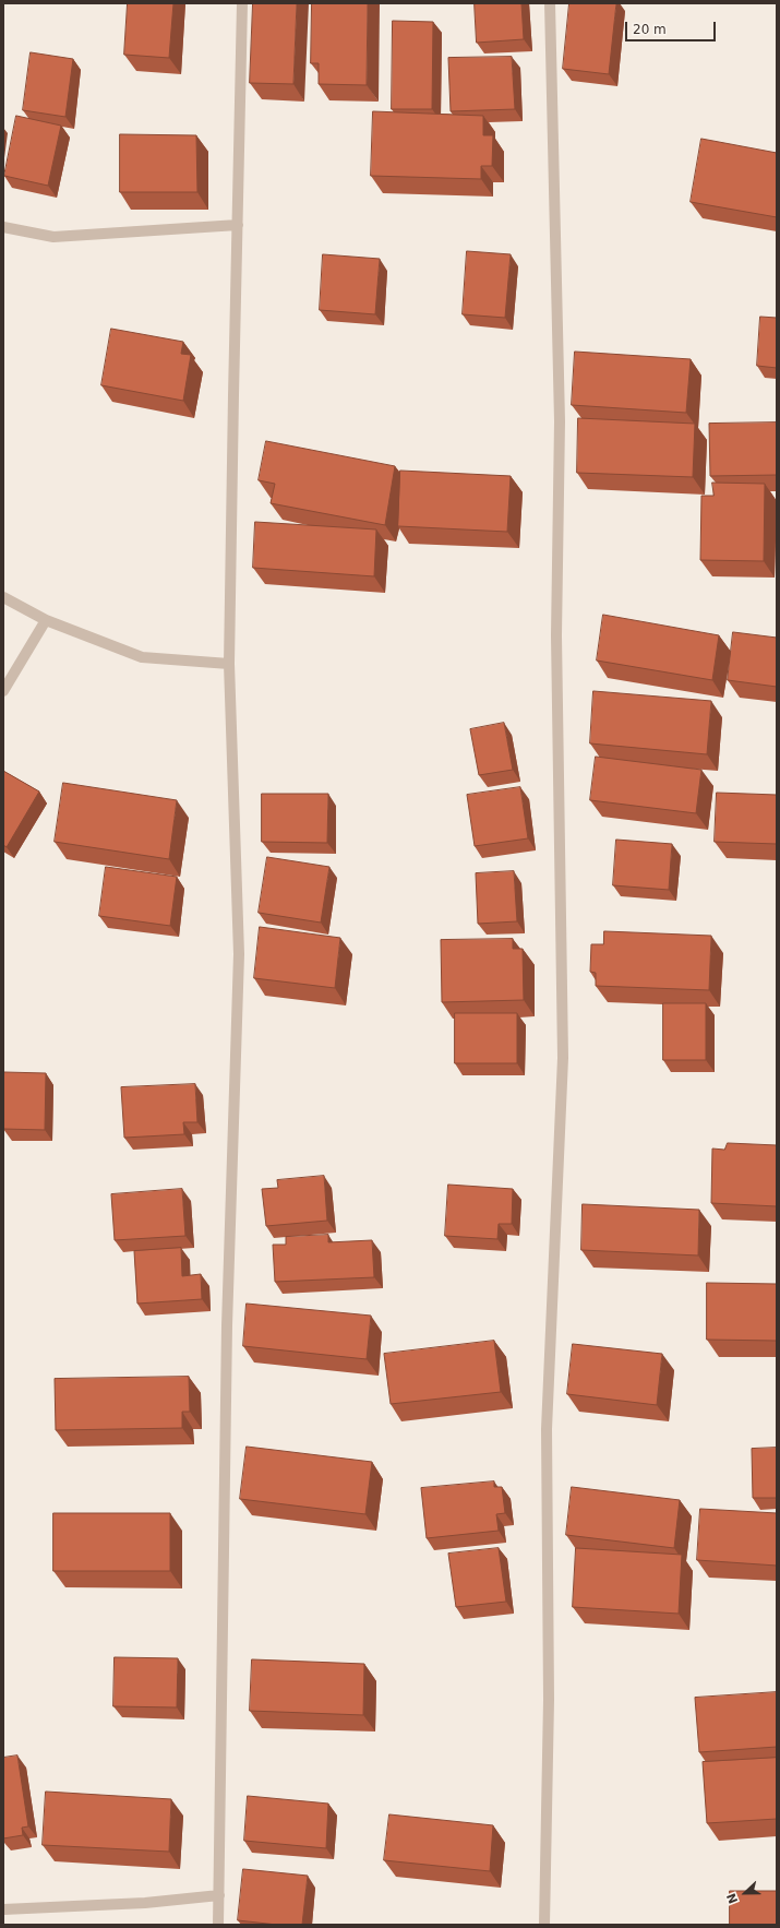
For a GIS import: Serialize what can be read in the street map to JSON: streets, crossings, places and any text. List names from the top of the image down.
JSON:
{
  "scale_bar": "20 m",
  "north": "left"
}
